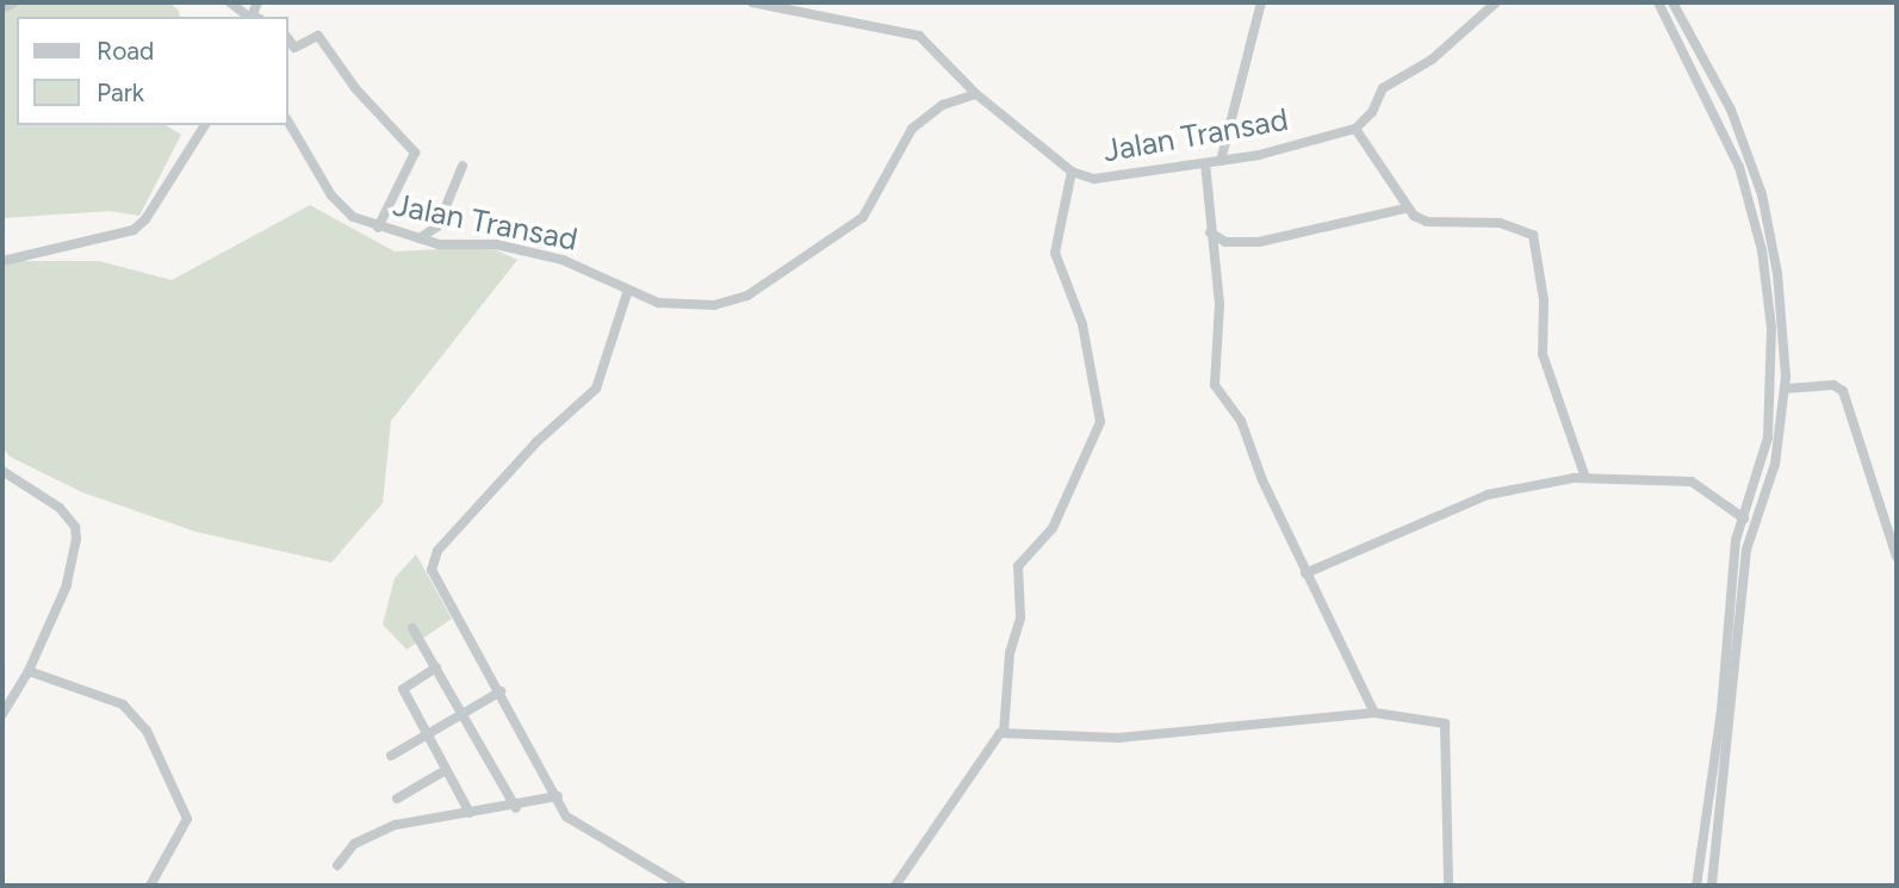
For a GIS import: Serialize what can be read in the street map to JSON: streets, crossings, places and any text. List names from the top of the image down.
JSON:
{
  "streets": {
    "street": ["Jalan Transad"]
  },
  "legend": ["Road", "Park"]
}
